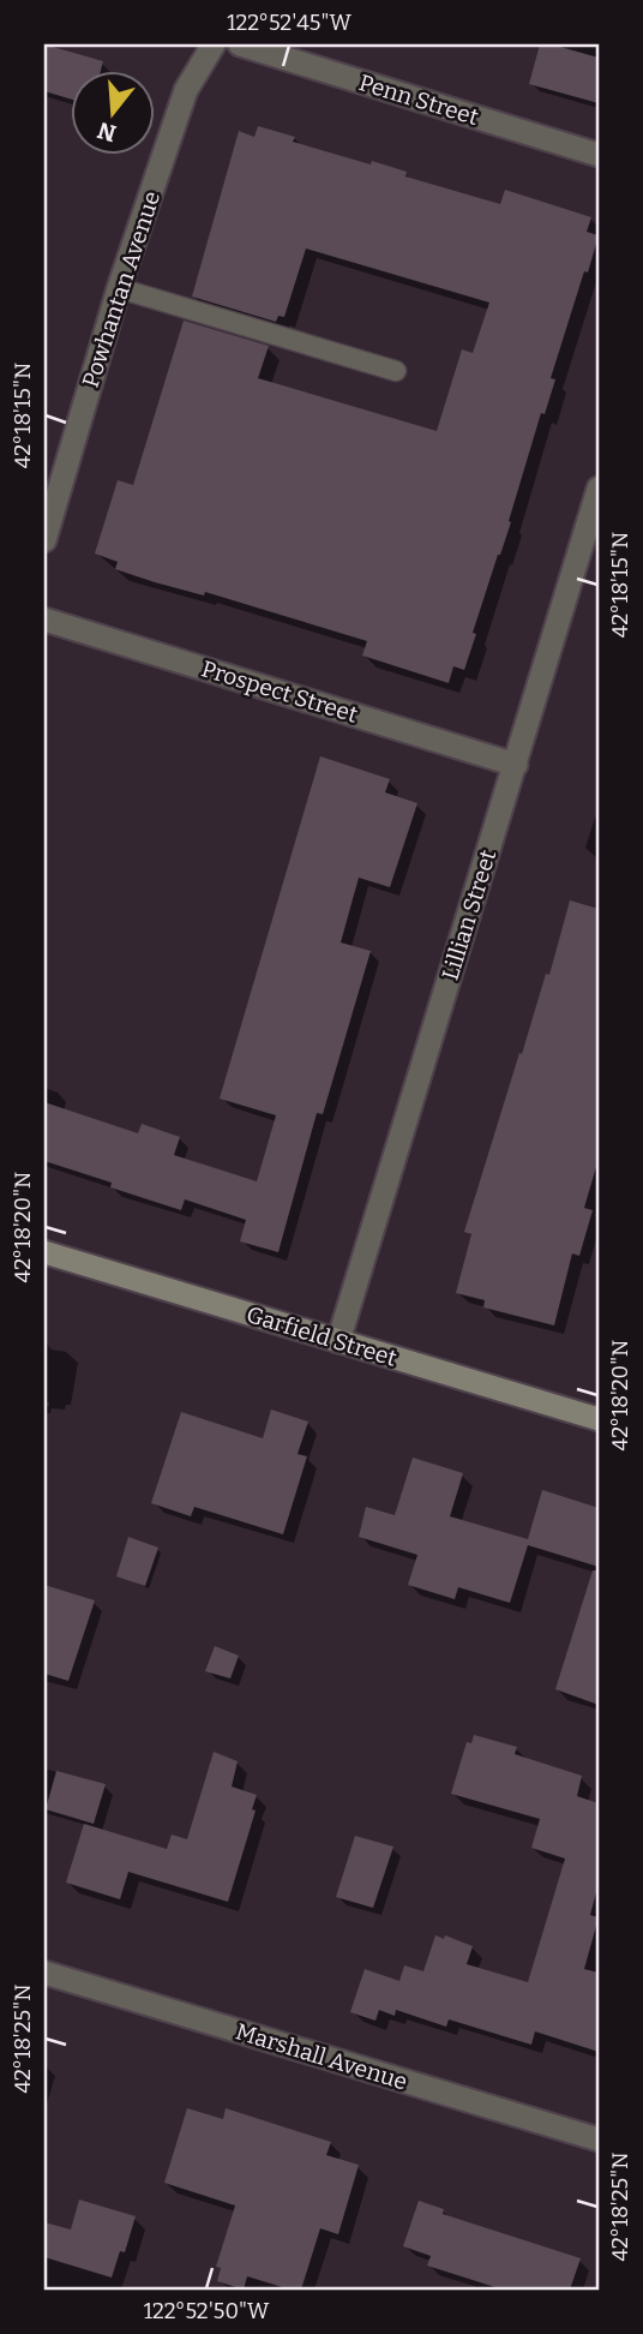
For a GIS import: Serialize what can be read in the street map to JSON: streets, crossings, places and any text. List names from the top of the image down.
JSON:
{
  "streets": {
    "main road": ["Garfield Street"],
    "street": [
      "Penn Street",
      "Powhantan Avenue",
      "Prospect Street",
      "Lillian Street",
      "Marshall Avenue"
    ]
  },
  "crossings": [
    ["Prospect Street", "Lillian Street"],
    ["Lillian Street", "Garfield Street"]
  ],
  "north": "bottom",
  "coordinates": [
    "122°52'45\"W",
    "42°18'15\"N",
    "42°18'20\"N",
    "42°18'25\"N",
    "122°52'50\"W"
  ]
}
